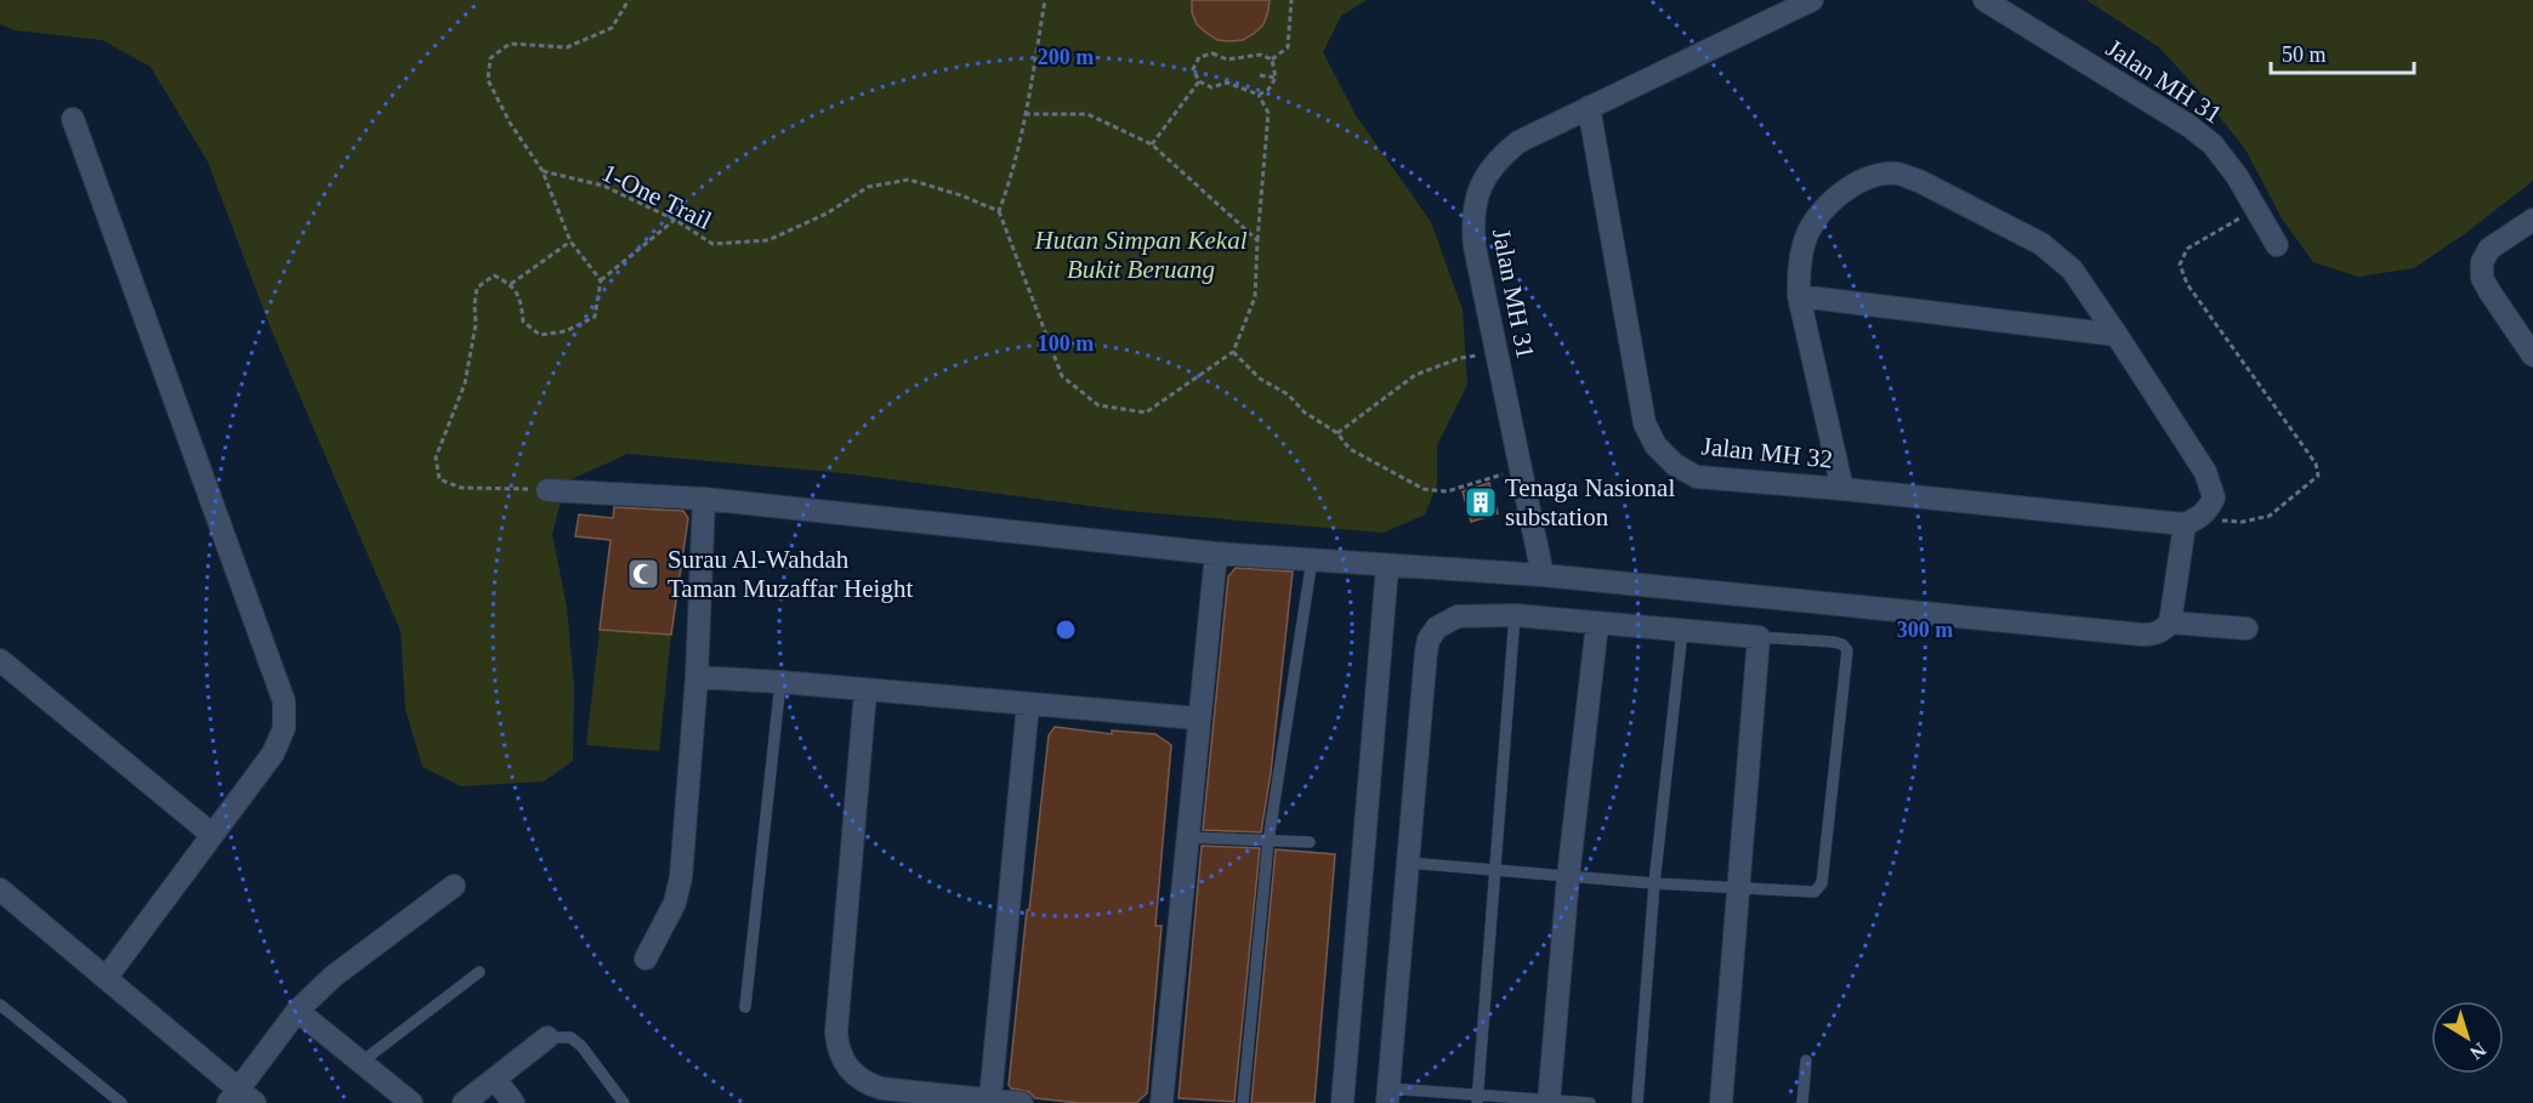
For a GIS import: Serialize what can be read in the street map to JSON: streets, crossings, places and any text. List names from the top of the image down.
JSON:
{
  "streets": {
    "street": ["Jalan MH 31", "Jalan MH 32"],
    "path": ["1-One Trail"]
  },
  "crossings": [
    ["Jalan MH 31", "Jalan MH 32"]
  ],
  "parks": ["Hutan Simpan Kekal Bukit Beruang"],
  "places": {
    "building": ["Tenaga Nasional substation"],
    "mosque": ["Surau Al-Wahdah Taman Muzaffar Height"]
  },
  "scale_bar": "50 m",
  "north": "bottom right",
  "rings": ["200 m", "100 m", "300 m"]
}
